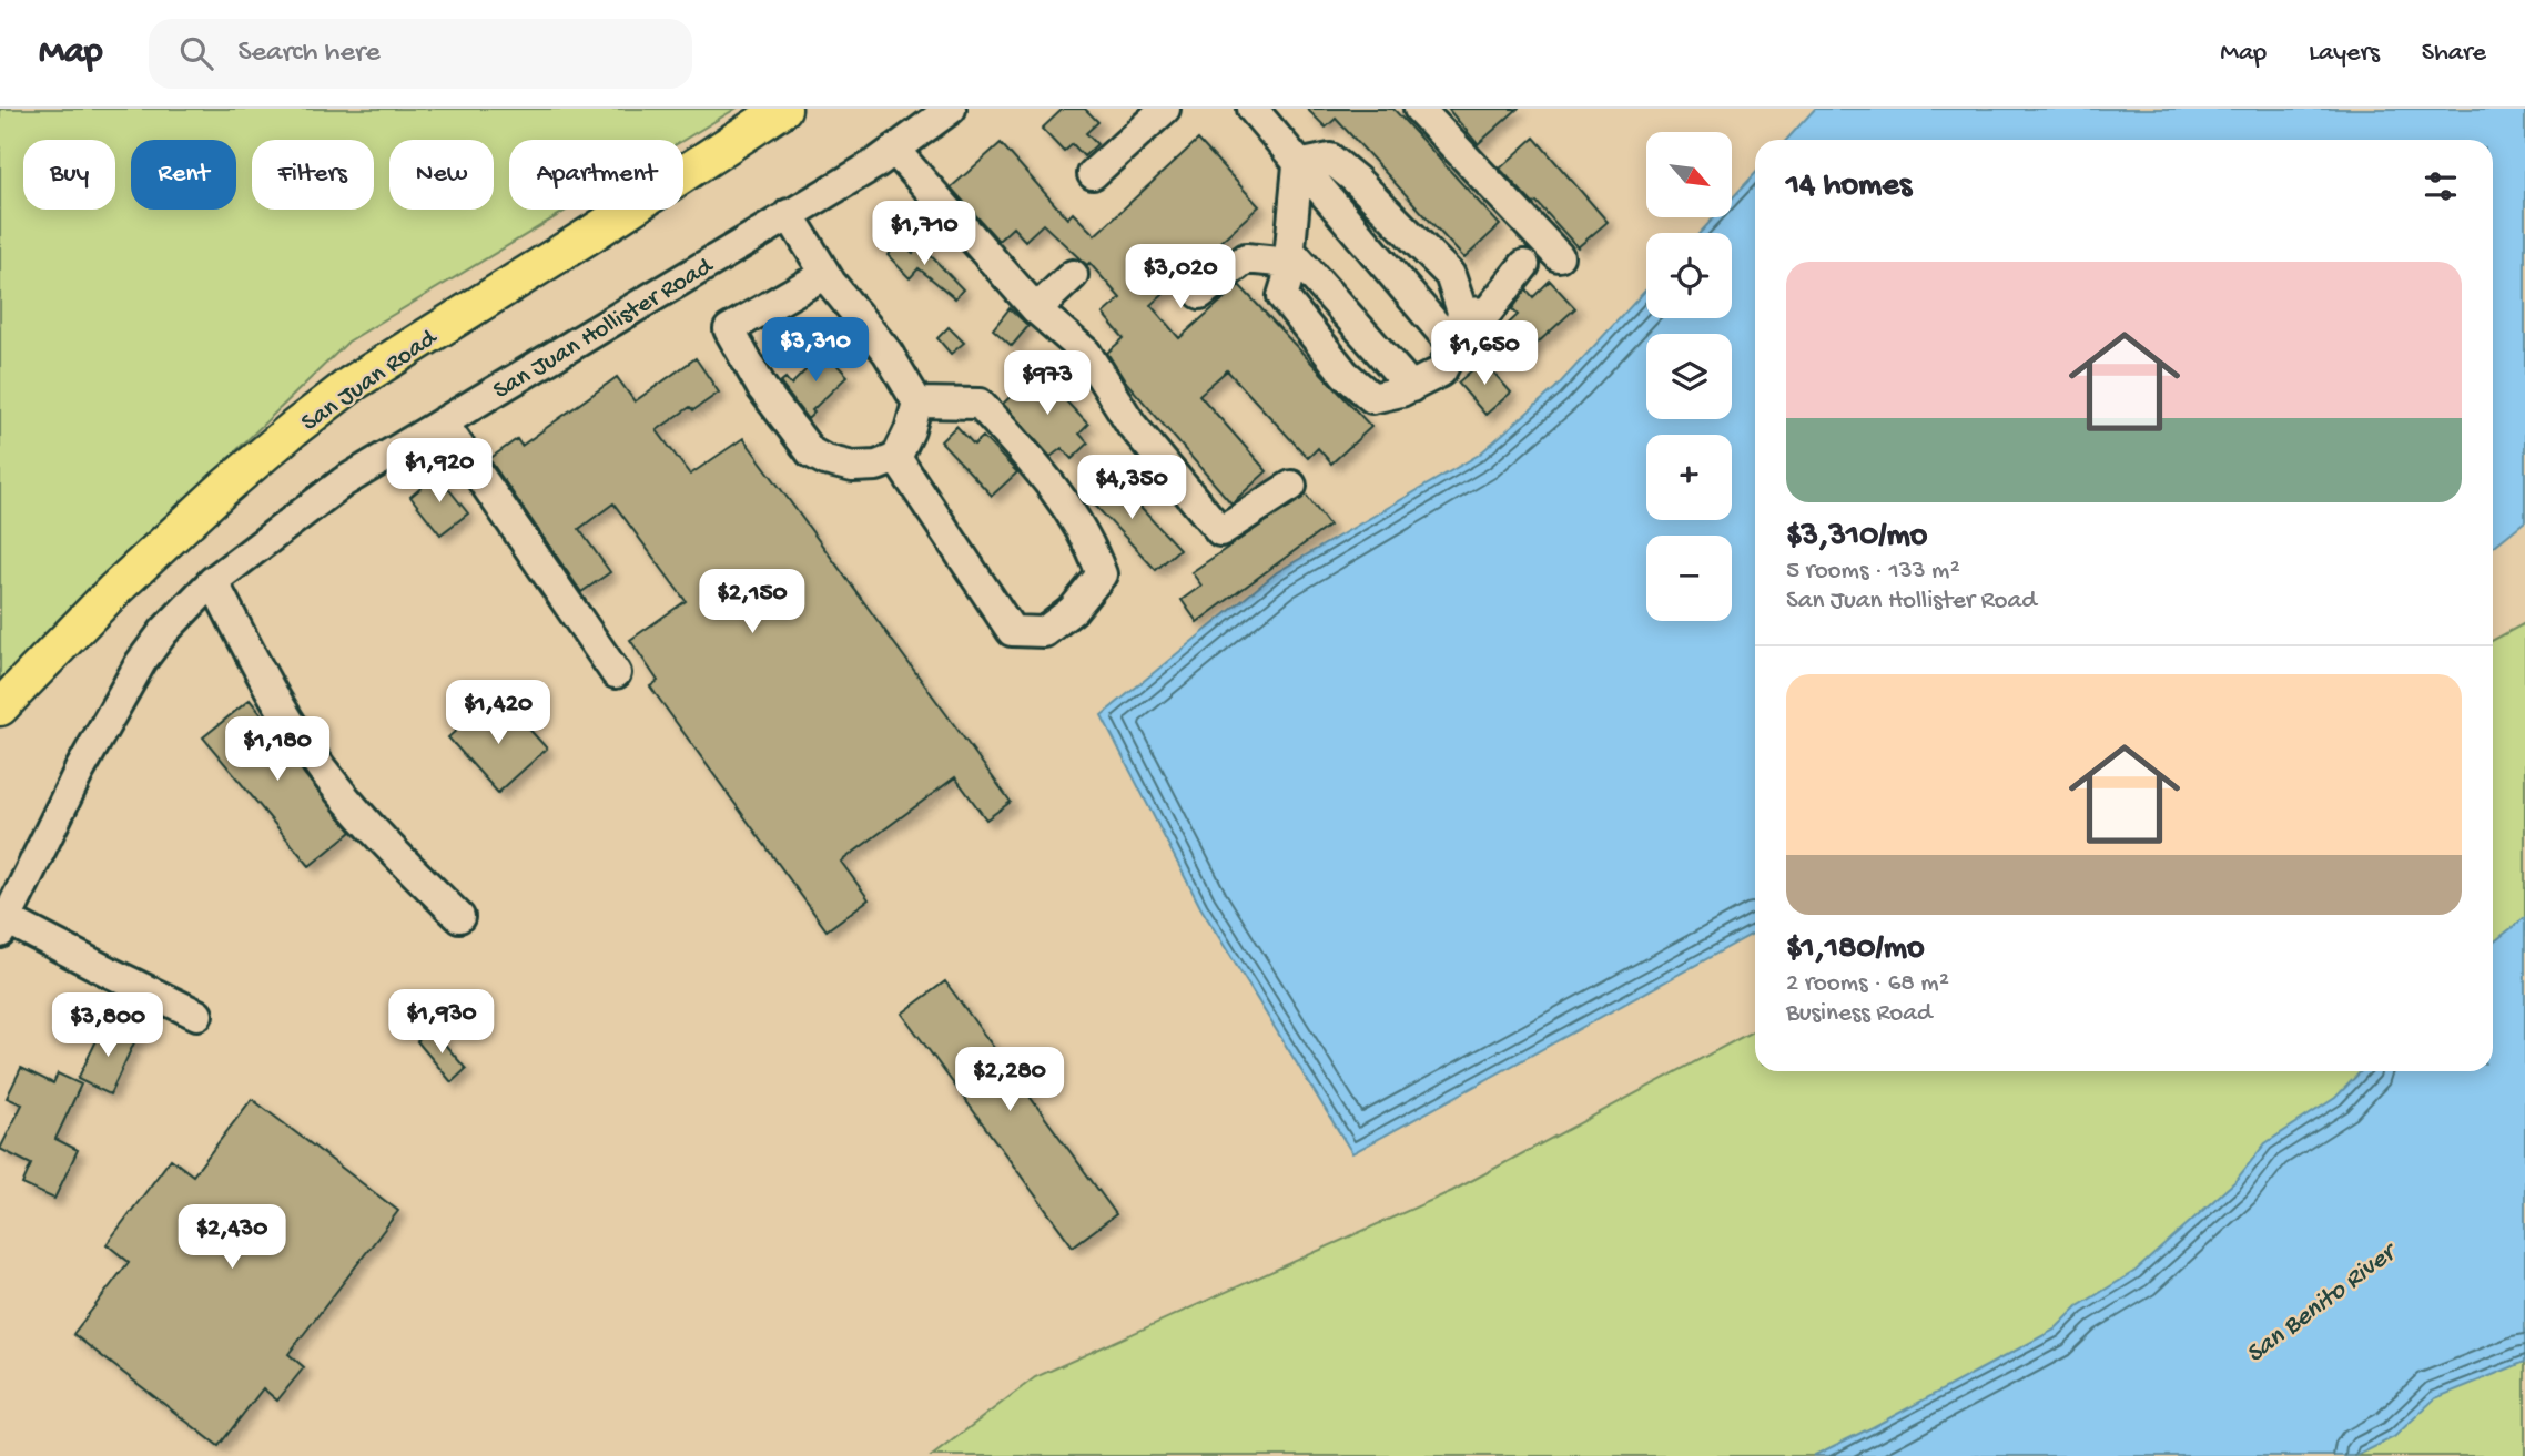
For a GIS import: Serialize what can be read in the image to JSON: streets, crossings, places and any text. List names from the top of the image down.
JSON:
{
  "streets": {
    "main road": ["San Juan Road"],
    "street": ["San Juan Hollister Road"]
  },
  "water": ["San Benito River"],
  "north": "bottom right",
  "page": {
    "header": "Map",
    "search": "Search here",
    "nav": ["Map", "Layers", "Share"],
    "map_buttons": ["+", "−"],
    "chip": [
      "Buy",
      "Rent",
      "Filters",
      "New",
      "Apartment"
    ],
    "heading": "14 homes",
    "price": [
      "$1,710",
      "$3,020",
      "$3,310",
      "$1,650",
      "$973",
      "$1,920",
      "$4,350",
      "$2,150",
      "$1,420",
      "$1,180",
      "$1,930",
      "$3,800",
      "$2,280",
      "$2,430"
    ],
    "list": [
      {
        "name": "$3,310/mo",
        "note": "5 rooms · 133 m² · San Juan Hollister Road"
      },
      {
        "name": "$1,180/mo",
        "note": "2 rooms · 68 m² · Business Road"
      }
    ]
  }
}
